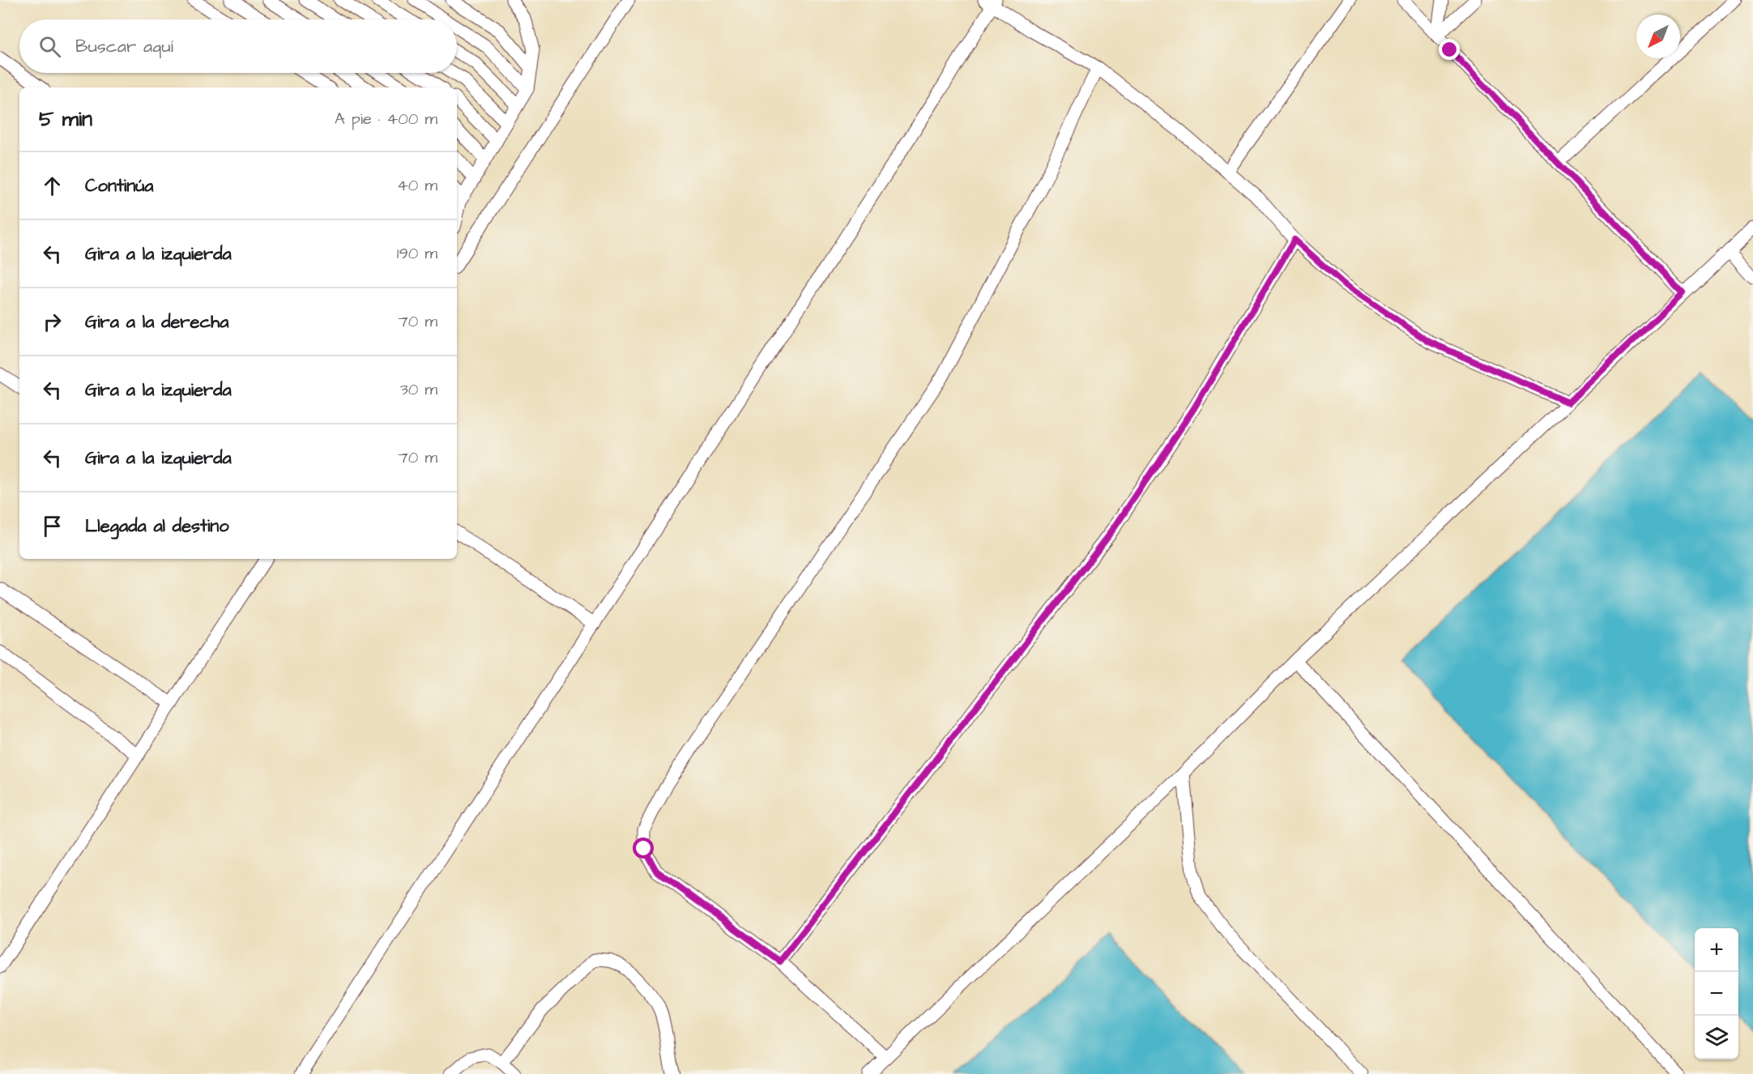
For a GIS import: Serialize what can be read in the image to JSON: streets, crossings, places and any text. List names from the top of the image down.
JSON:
{
  "north": "bottom left",
  "page": {
    "search": "Buscar aquí",
    "heading": ["5 min", "A pie · 400 m"],
    "list": [
      ["Continúa", "40 m"],
      ["Gira a la izquierda", "190 m"],
      ["Gira a la derecha", "70 m"],
      ["Gira a la izquierda", "30 m"],
      ["Gira a la izquierda", "70 m"],
      "Llegada al destino"
    ],
    "map_buttons": ["+", "−"]
  }
}
